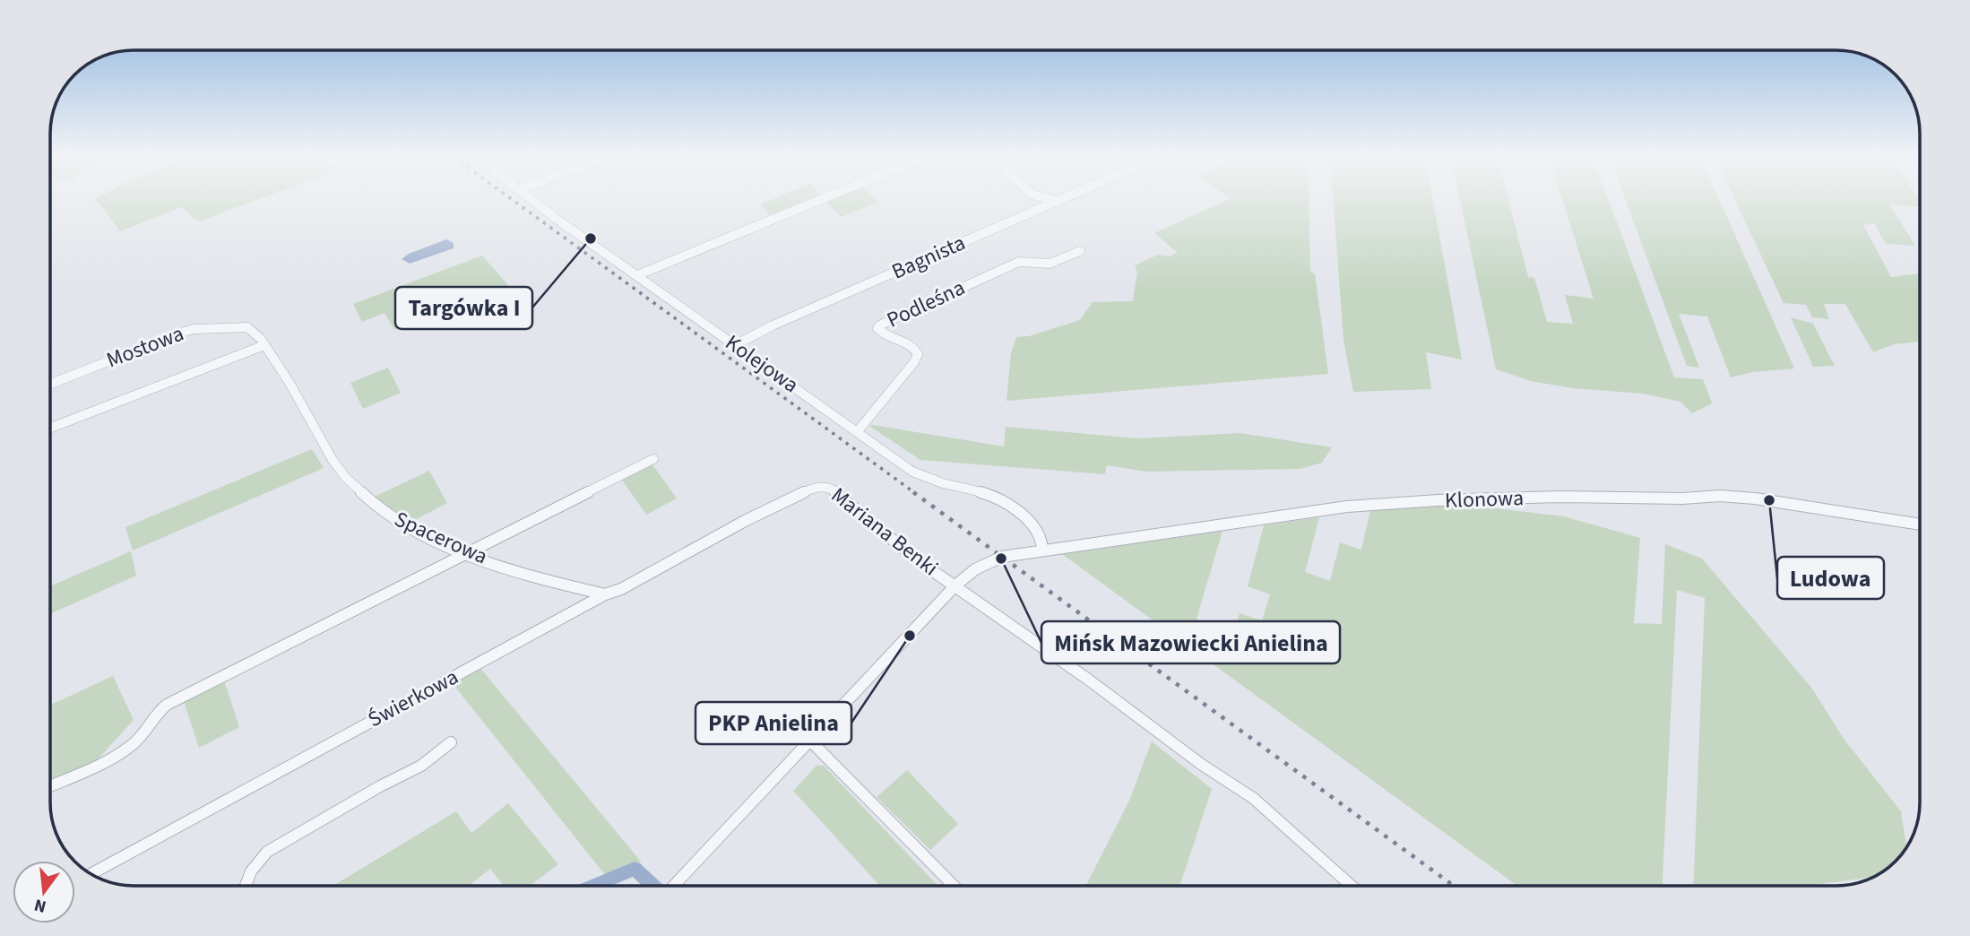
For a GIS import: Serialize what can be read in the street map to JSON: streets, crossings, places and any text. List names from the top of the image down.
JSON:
{
  "streets": {
    "street": [
      "Bagnista",
      "Podleśna",
      "Mostowa",
      "Kolejowa",
      "Klonowa",
      "Mariana Benki",
      "Spacerowa",
      "Świerkowa"
    ]
  },
  "crossings": [
    ["Bagnista", "Kolejowa"],
    ["Podleśna", "Kolejowa"],
    ["Mostowa", "Spacerowa"],
    ["Kolejowa", "Klonowa"],
    ["Klonowa", "Mariana Benki"],
    ["Mariana Benki", "Świerkowa"],
    ["Spacerowa", "Świerkowa"]
  ],
  "places": [
    "Targówka I",
    "Ludowa",
    "Mińsk Mazowiecki Anielina",
    "PKP Anielina"
  ],
  "north": "bottom"
}
